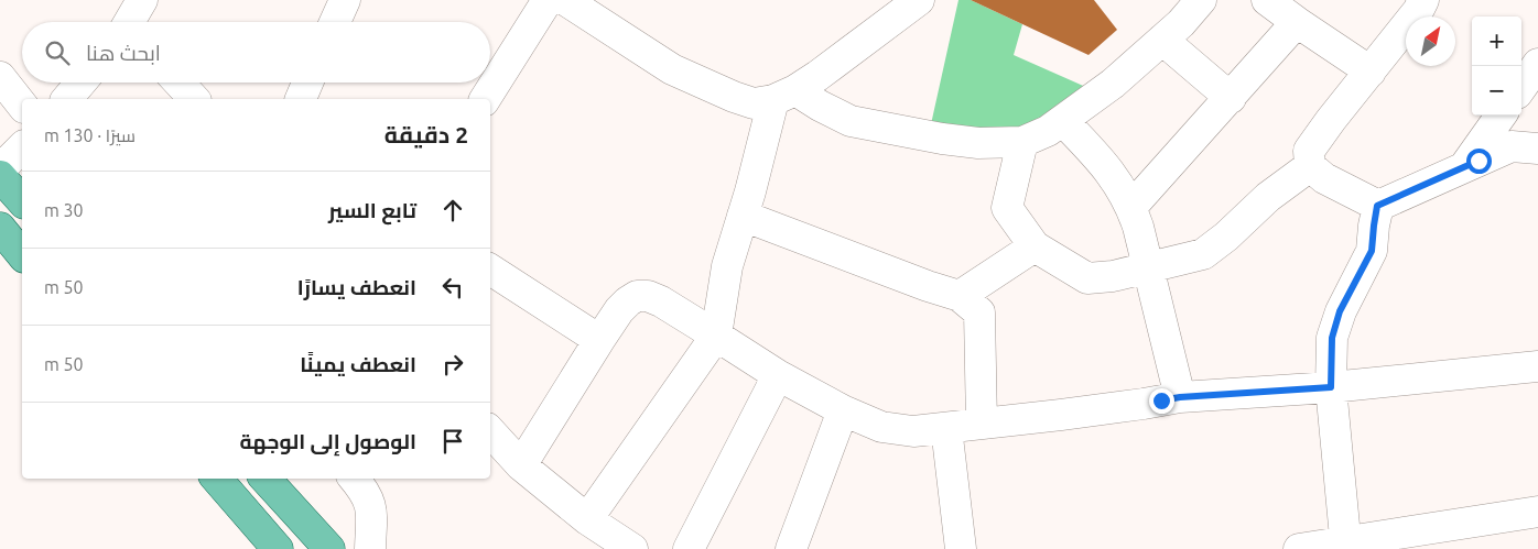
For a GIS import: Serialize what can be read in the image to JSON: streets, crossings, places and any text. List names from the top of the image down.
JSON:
{
  "north": "top right",
  "page": {
    "map_buttons": ["+", "−"],
    "search": "ابحث هنا",
    "heading": ["2 دقيقة", "سيرًا · 130 m"],
    "list": [
      ["تابع السير", "30 m"],
      ["انعطف يسارًا", "50 m"],
      ["انعطف يمينًا", "50 m"],
      "الوصول إلى الوجهة"
    ]
  }
}
